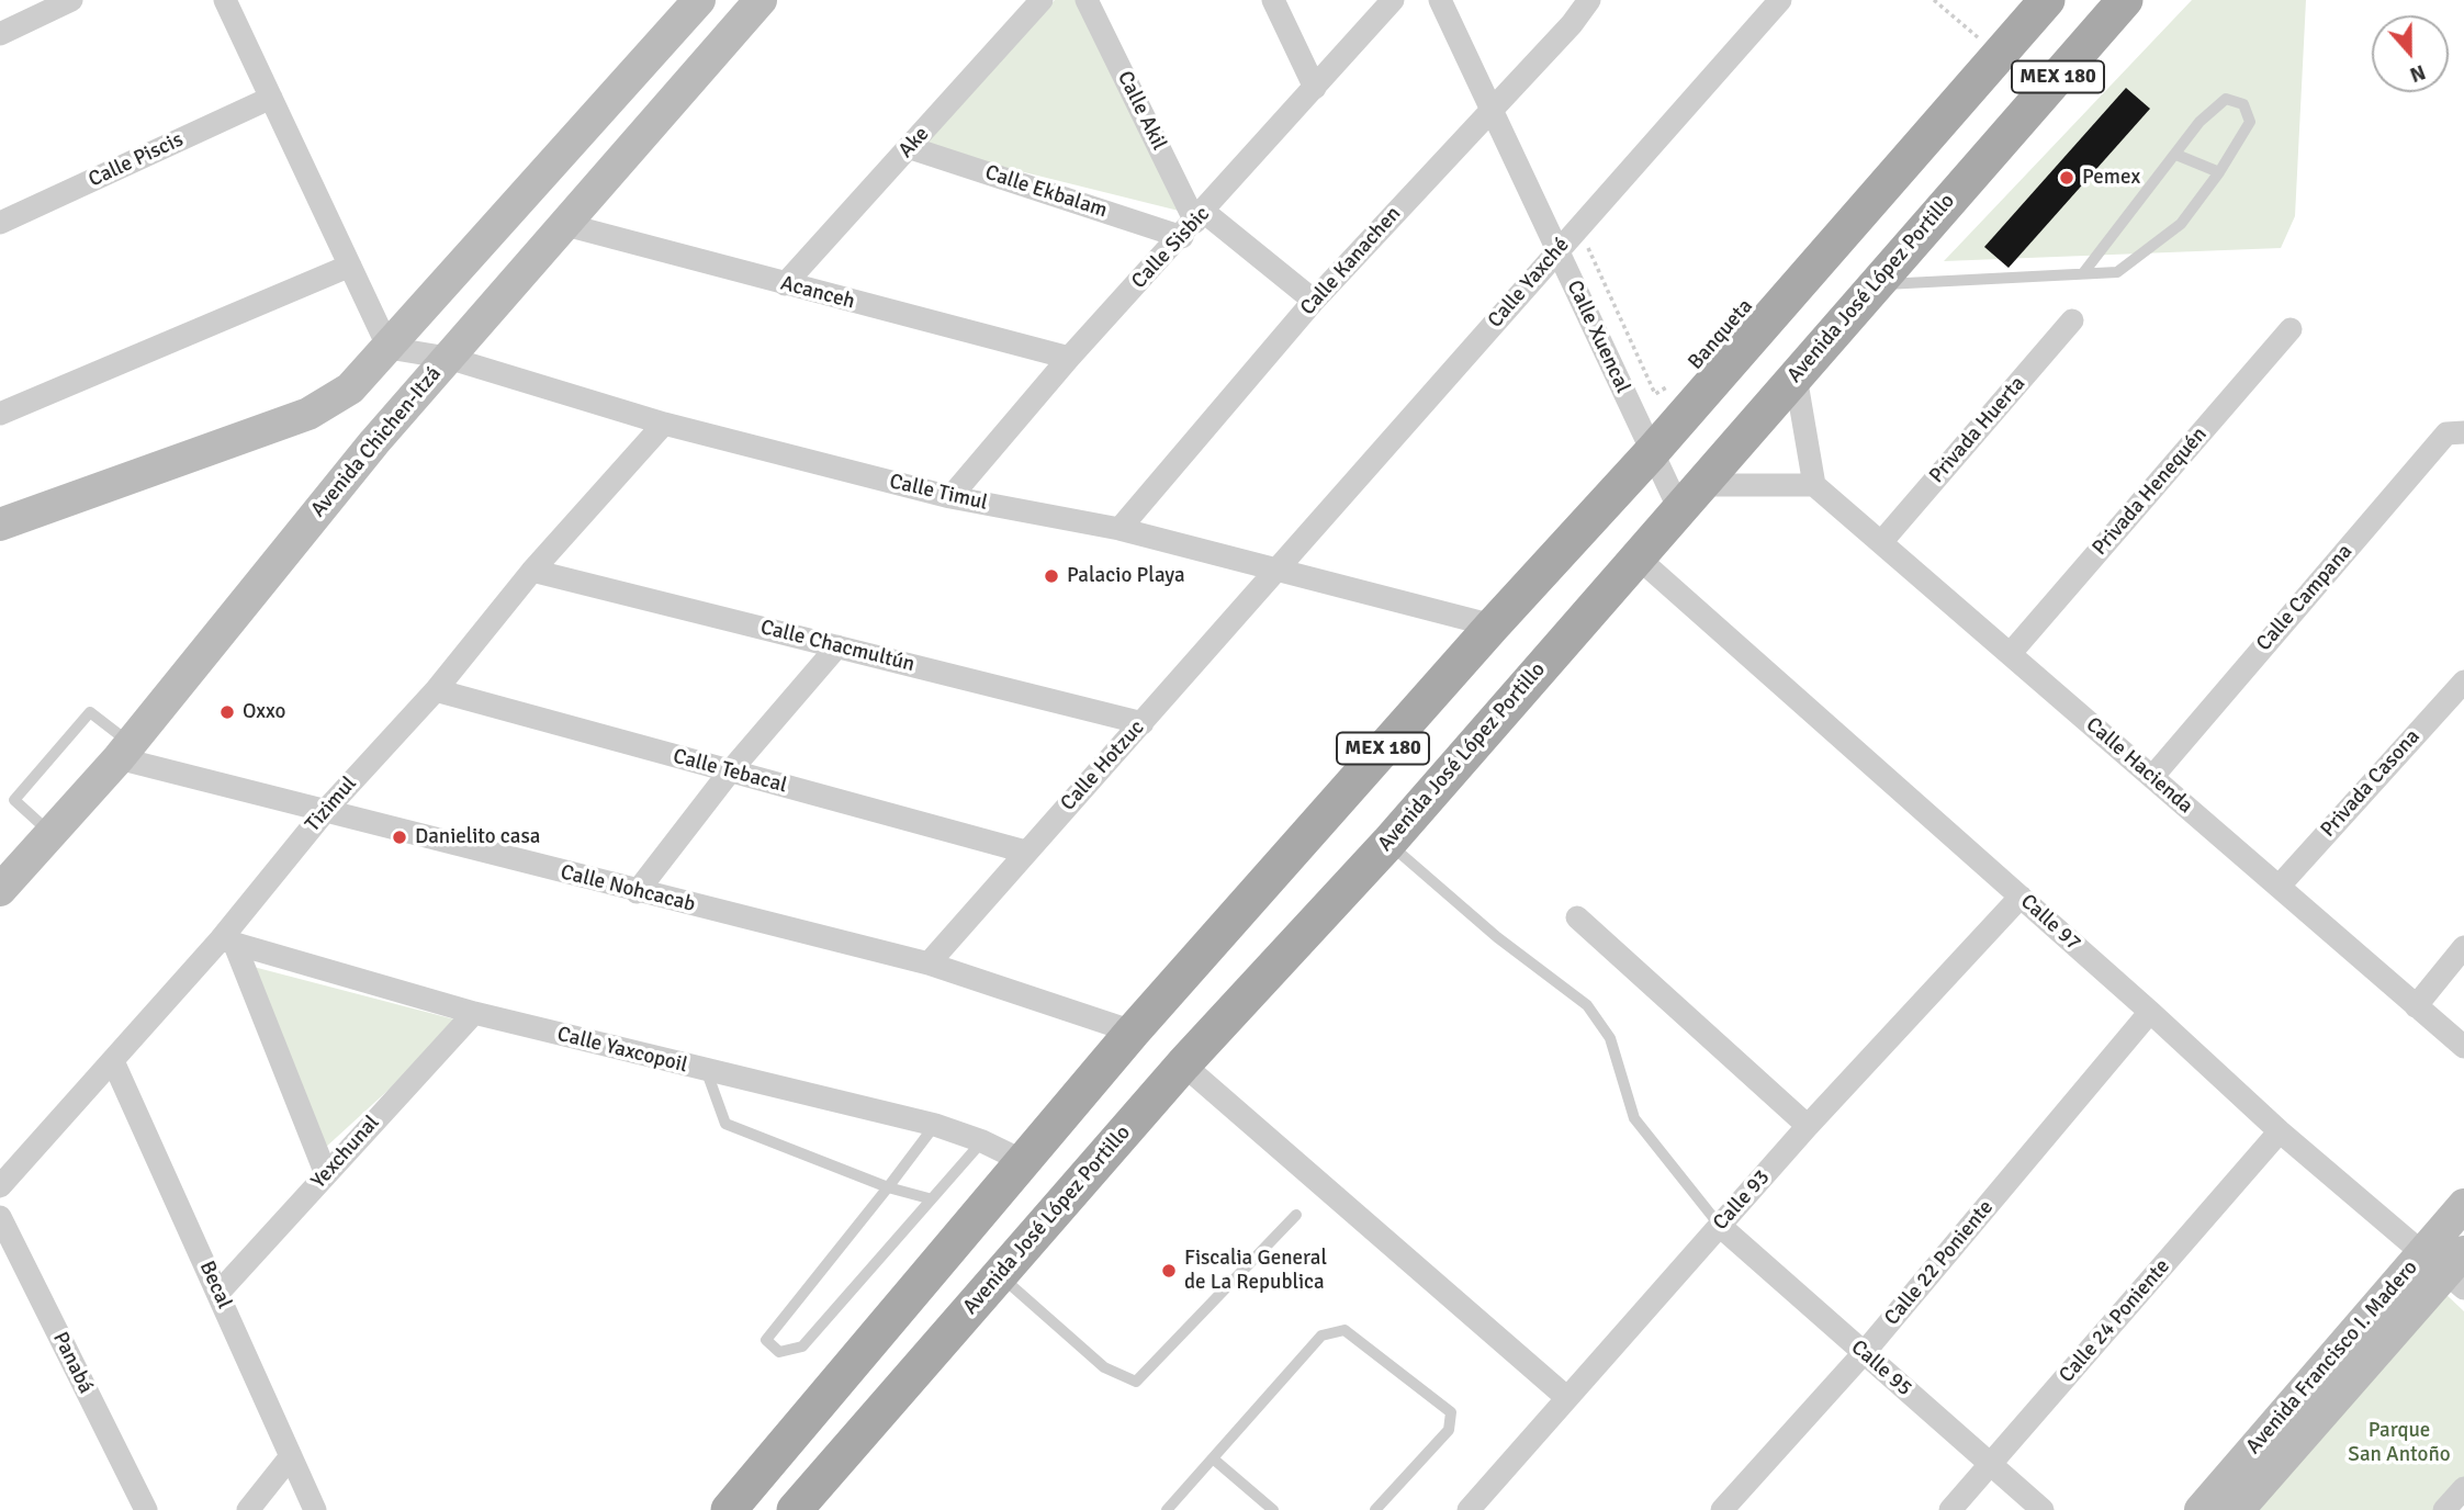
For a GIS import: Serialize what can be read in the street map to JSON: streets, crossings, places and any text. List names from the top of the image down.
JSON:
{
  "streets": {
    "main road": [
      "MEX 180",
      "Avenida José López Portillo",
      "Avenida Chichen-Itzá",
      "Avenida Francisco I. Madero"
    ],
    "street": [
      "Calle Akil",
      "Ake",
      "Calle Piscis",
      "Calle Ekbalam",
      "Calle Sisbic",
      "Calle Kanachen",
      "Calle Yaxché",
      "Acanceh",
      "Calle Xuencal",
      "Privada Huerta",
      "Privada Henequén",
      "Calle Timul",
      "Calle Campana",
      "Calle Chacmultún",
      "Calle Hotzuc",
      "Calle Hacienda",
      "Calle Tebacal",
      "Privada Casona",
      "Tizimul",
      "Calle Nohcacab",
      "Calle 97",
      "Calle Yaxcopoil",
      "Yexchunal",
      "Calle 93",
      "Calle 22 Poniente",
      "Becal",
      "Calle 24 Poniente",
      "Panabá",
      "Calle 95"
    ],
    "path": ["Banqueta"]
  },
  "crossings": [
    ["MEX 180", "Calle Xuencal"],
    ["MEX 180", "Calle Timul"],
    ["MEX 180", "Calle Nohcacab"],
    ["MEX 180", "Calle Yaxcopoil"],
    ["Calle Akil", "Calle Ekbalam"],
    ["Calle Akil", "Calle Sisbic"],
    ["Ake", "Calle Ekbalam"],
    ["Ake", "Acanceh"],
    ["Calle Ekbalam", "Calle Sisbic"],
    ["Calle Sisbic", "Acanceh"],
    ["Calle Sisbic", "Calle Timul"],
    ["Calle Kanachen", "Calle Xuencal"],
    ["Calle Kanachen", "Calle Timul"],
    ["Calle Yaxché", "Calle Xuencal"],
    ["Calle Yaxché", "Calle Timul"],
    ["Calle Yaxché", "Calle Hotzuc"],
    ["Avenida José López Portillo", "Calle Xuencal"],
    ["Avenida José López Portillo", "Calle 97"],
    ["Acanceh", "Avenida Chichen-Itzá"],
    ["Privada Huerta", "Calle Hacienda"],
    ["Avenida Chichen-Itzá", "Calle Timul"],
    ["Avenida Chichen-Itzá", "Calle Nohcacab"],
    ["Privada Henequén", "Calle Hacienda"],
    ["Calle Timul", "Calle Hotzuc"],
    ["Calle Timul", "Tizimul"],
    ["Calle Campana", "Calle Hacienda"],
    ["Calle Chacmultún", "Calle Hotzuc"],
    ["Calle Chacmultún", "Tizimul"],
    ["Calle Hotzuc", "Calle Tebacal"],
    ["Calle Hotzuc", "Calle Nohcacab"],
    ["Calle Hacienda", "Privada Casona"],
    ["Calle Tebacal", "Tizimul"],
    ["Tizimul", "Calle Nohcacab"],
    ["Tizimul", "Calle Yaxcopoil"],
    ["Tizimul", "Becal"],
    ["Calle 97", "Calle 93"],
    ["Calle 97", "Calle 22 Poniente"],
    ["Calle 97", "Calle 24 Poniente"],
    ["Calle 97", "Avenida Francisco I. Madero"],
    ["Calle Yaxcopoil", "Yexchunal"],
    ["Yexchunal", "Becal"],
    ["Calle 93", "Calle 95"],
    ["Calle 22 Poniente", "Calle 95"],
    ["Calle 24 Poniente", "Calle 95"]
  ],
  "parks": ["Parque San Antoño"],
  "places": [
    "Pemex",
    "Palacio Playa",
    "Oxxo",
    "Danielito casa",
    "Fiscalia General de La Republica"
  ],
  "north": "bottom"
}
